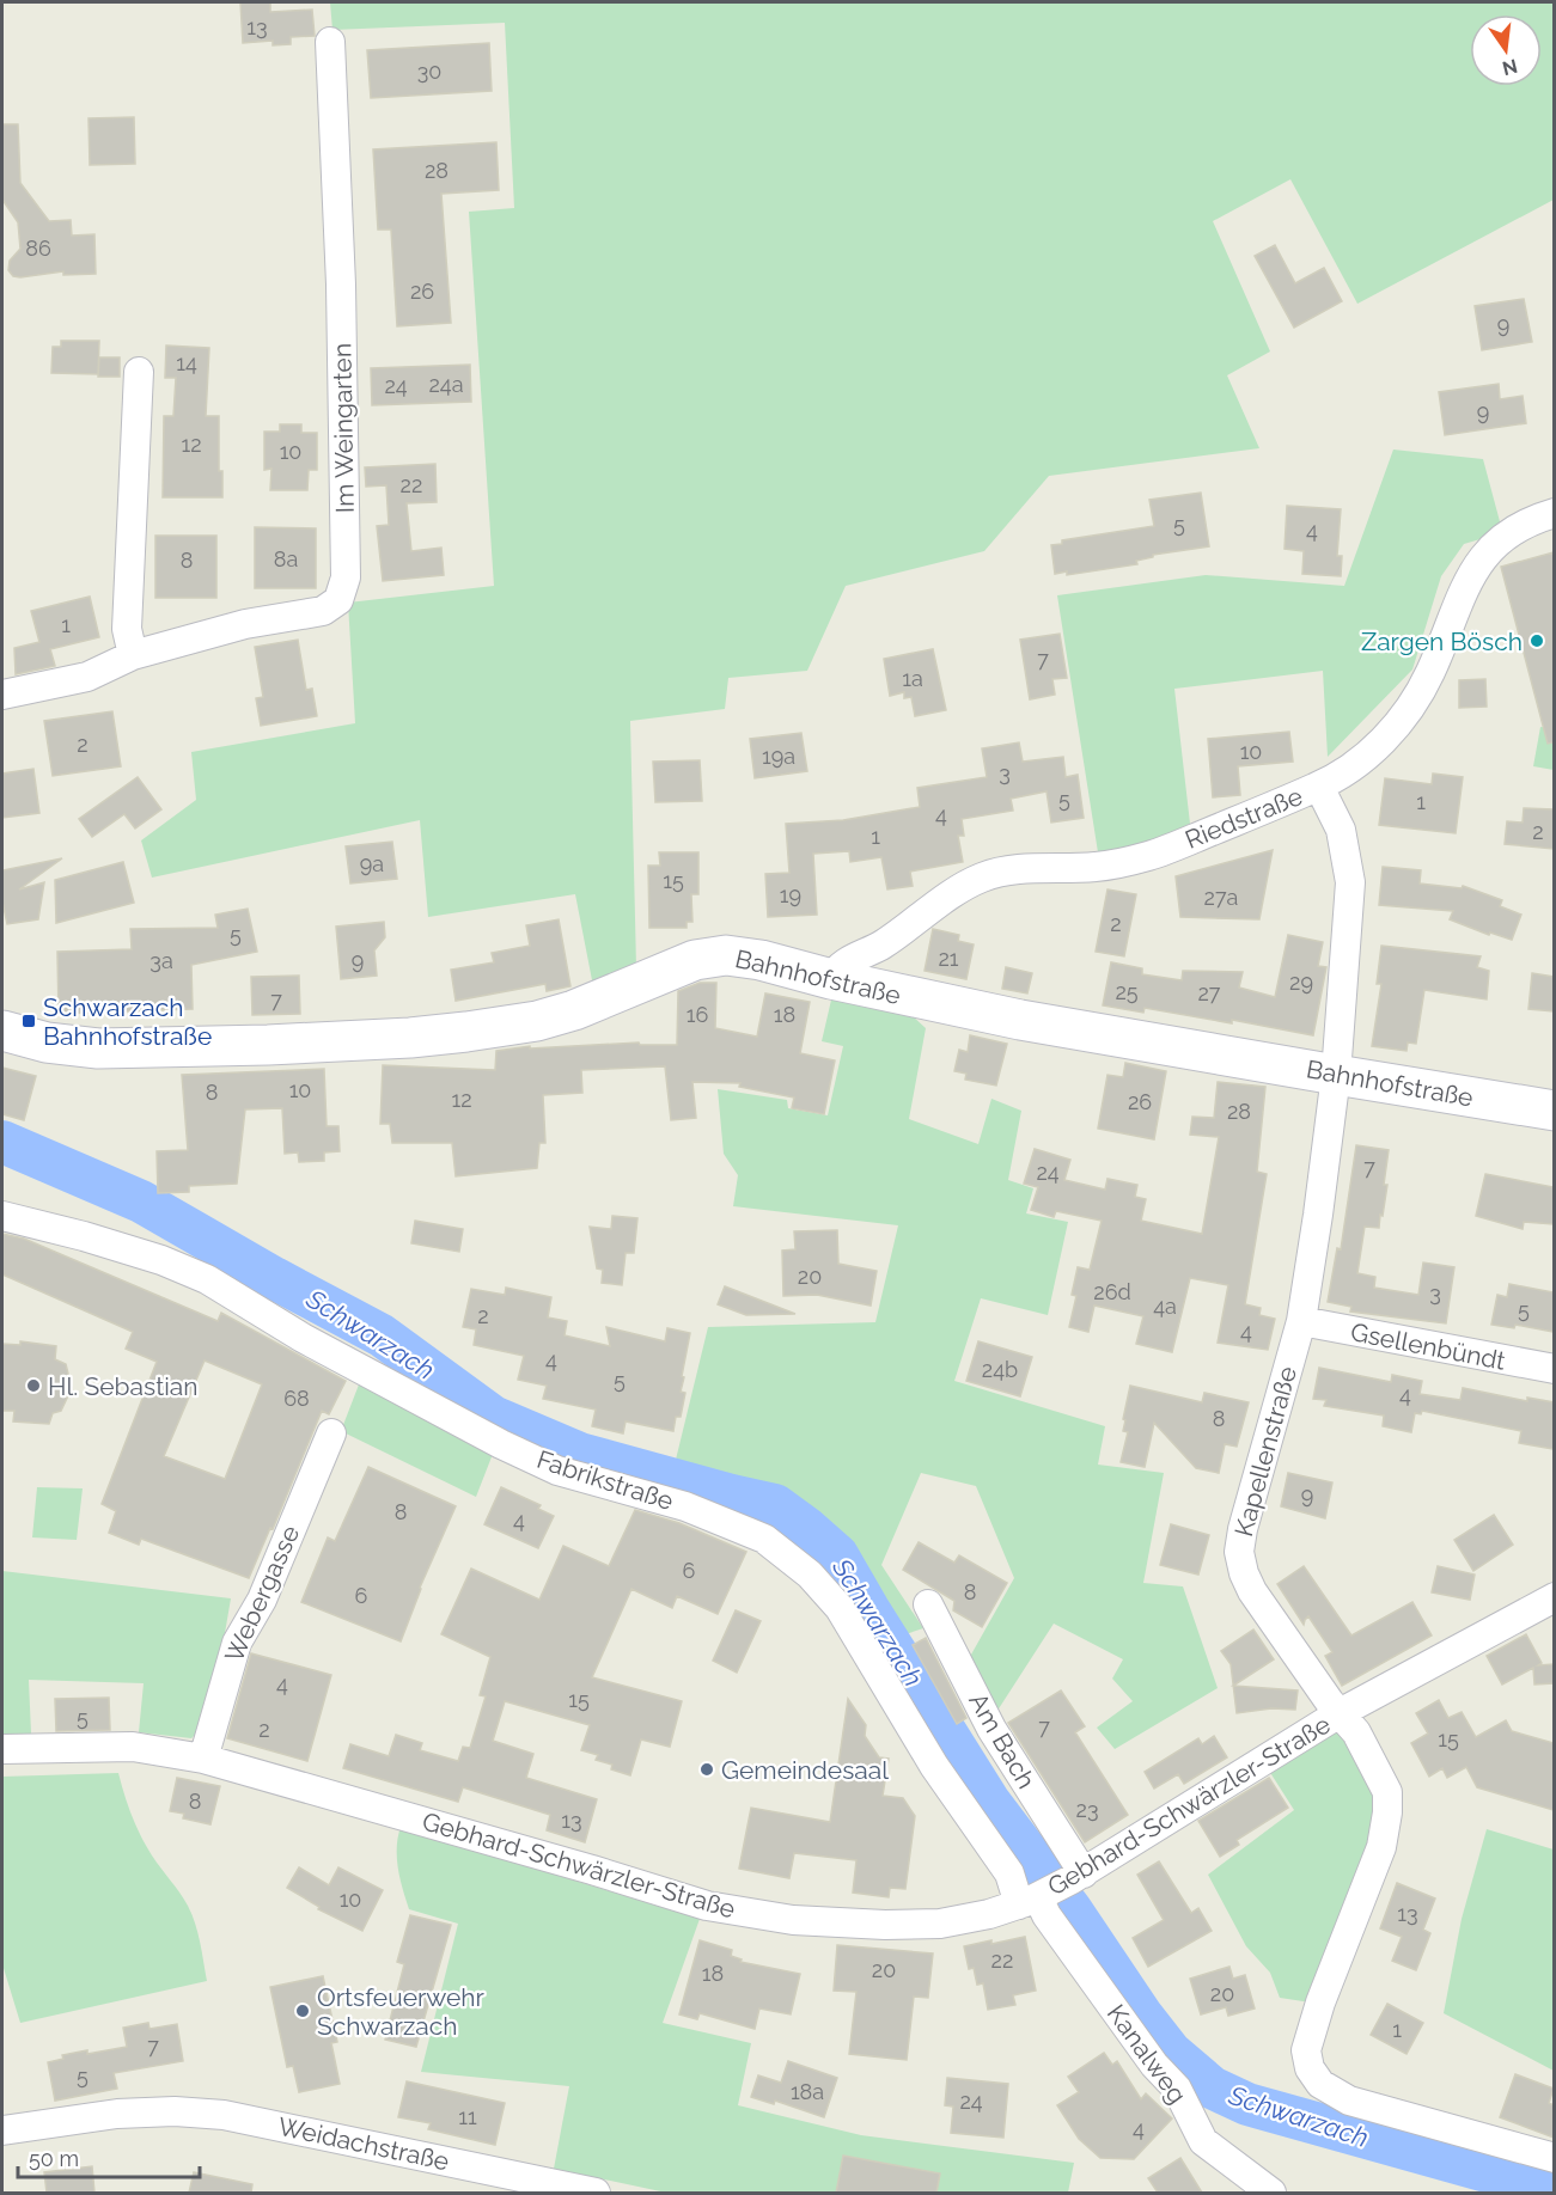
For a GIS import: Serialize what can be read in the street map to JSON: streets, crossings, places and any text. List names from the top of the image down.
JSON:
{
  "streets": {
    "street": [
      "Im Weingarten",
      "Riedstraße",
      "Bahnhofstraße",
      "Gsellenbündt",
      "Kapellenstraße",
      "Fabrikstraße",
      "Webergasse",
      "Am Bach",
      "Gebhard-Schwärzler-Straße",
      "Kanalweg",
      "Weidachstraße"
    ]
  },
  "crossings": [
    ["Riedstraße", "Bahnhofstraße"],
    ["Riedstraße", "Kapellenstraße"],
    ["Bahnhofstraße", "Kapellenstraße"],
    ["Gsellenbündt", "Kapellenstraße"],
    ["Kapellenstraße", "Gebhard-Schwärzler-Straße"],
    ["Fabrikstraße", "Gebhard-Schwärzler-Straße"],
    ["Fabrikstraße", "Kanalweg"],
    ["Webergasse", "Gebhard-Schwärzler-Straße"],
    ["Am Bach", "Gebhard-Schwärzler-Straße"],
    ["Gebhard-Schwärzler-Straße", "Kanalweg"]
  ],
  "water": ["Schwarzach"],
  "places": {
    "other": [
      "Zargen Bösch",
      "Hl. Sebastian",
      "Gemeindesaal",
      "Ortsfeuerwehr Schwarzach"
    ],
    "transit": ["Schwarzach Bahnhofstraße"]
  },
  "house_numbers": [
    "13",
    "30",
    "28",
    "86",
    "26",
    "9",
    "14",
    "24a",
    "24",
    "9",
    "12",
    "10",
    "22",
    "5",
    "4",
    "8a",
    "8",
    "1",
    "7",
    "1a",
    "2",
    "10",
    "19a",
    "3",
    "5",
    "1",
    "4",
    "2",
    "1",
    "9a",
    "15",
    "19",
    "27a",
    "2",
    "5",
    "21",
    "3a",
    "9",
    "29",
    "25",
    "27",
    "7",
    "16",
    "18",
    "10",
    "8",
    "12",
    "26",
    "28",
    "7",
    "24",
    "20",
    "26d",
    "3",
    "4a",
    "5",
    "2",
    "4",
    "4",
    "24b",
    "5",
    "4",
    "68",
    "8",
    "9",
    "8",
    "4",
    "6",
    "8",
    "6",
    "4",
    "15",
    "5",
    "7",
    "2",
    "15",
    "8",
    "23",
    "13",
    "10",
    "13",
    "22",
    "20",
    "18",
    "20",
    "1",
    "7",
    "5",
    "18a",
    "24",
    "11",
    "4"
  ],
  "scale_bar": "50 m",
  "north": "bottom"
}
